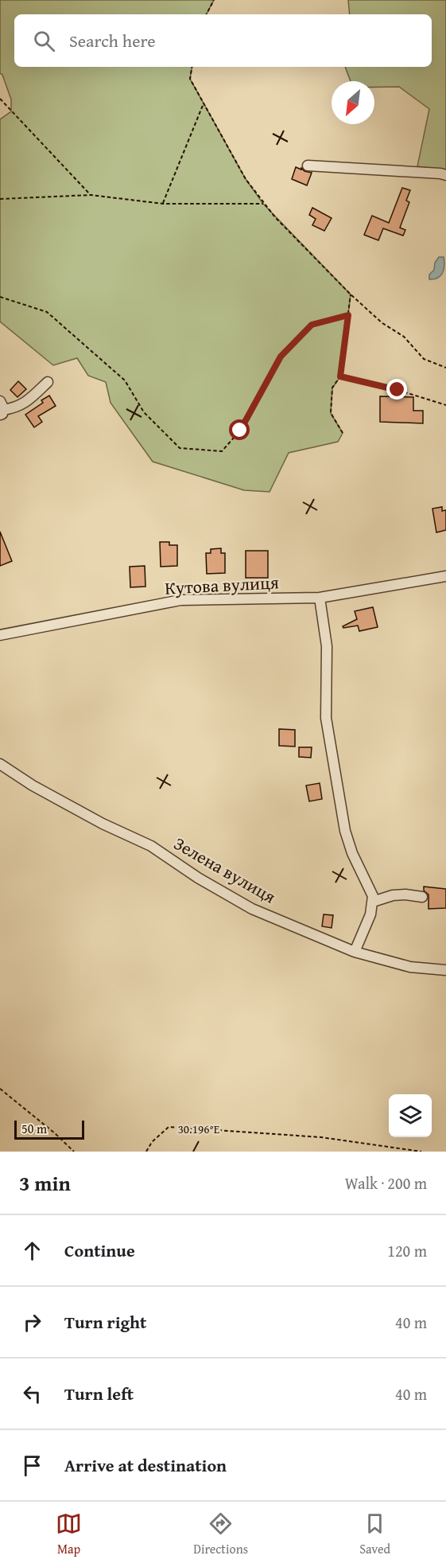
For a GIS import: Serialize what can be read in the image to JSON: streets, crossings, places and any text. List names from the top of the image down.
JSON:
{
  "streets": {
    "street": ["Кутова вулиця", "Зелена вулиця"]
  },
  "scale_bar": "50 m",
  "north": "bottom left",
  "page": {
    "search": "Search here",
    "scale": "50 m",
    "heading": ["3 min", "Walk · 200 m"],
    "list": [
      ["Continue", "120 m"],
      ["Turn right", "40 m"],
      ["Turn left", "40 m"],
      "Arrive at destination"
    ],
    "nav": ["Map", "Directions", "Saved"]
  },
  "coordinates": ["30.196°E"]
}
